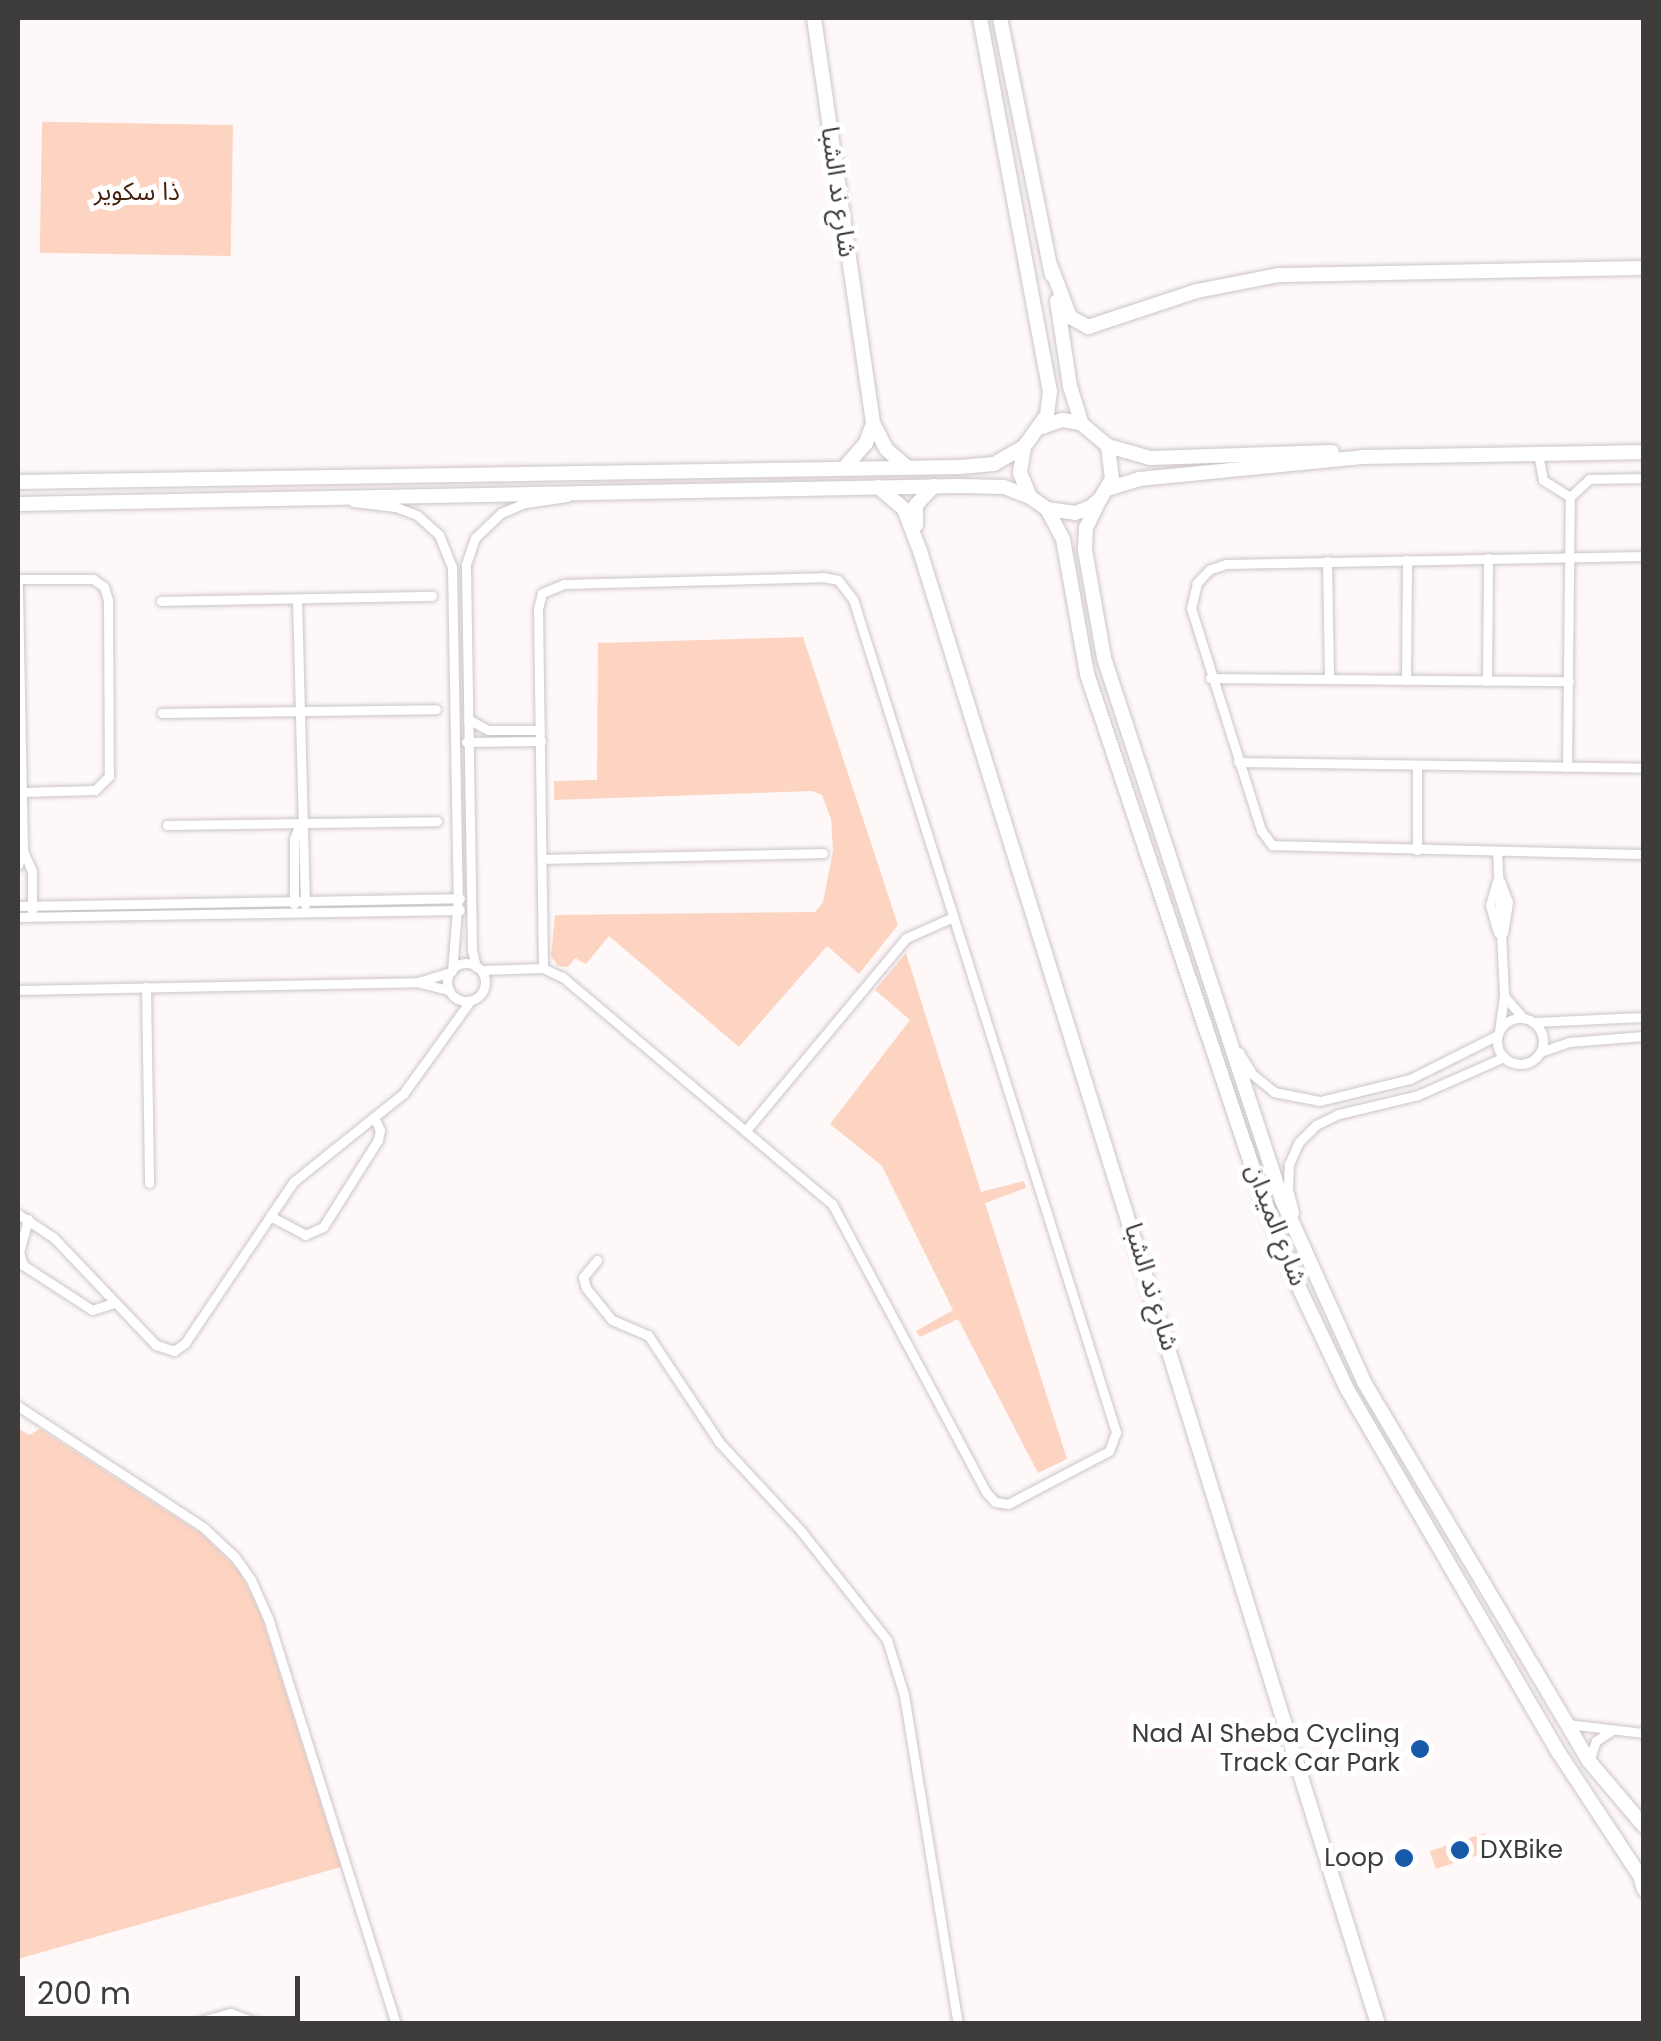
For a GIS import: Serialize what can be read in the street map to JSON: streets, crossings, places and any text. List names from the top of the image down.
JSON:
{
  "streets": {
    "street": ["شارع ند الشبا", "شارع الميدان"]
  },
  "parks": ["ذا سكوير"],
  "places": ["Nad Al Sheba Cycling Track Car Park", "DXBike", "Loop"],
  "scale_bar": "200 m"
}
